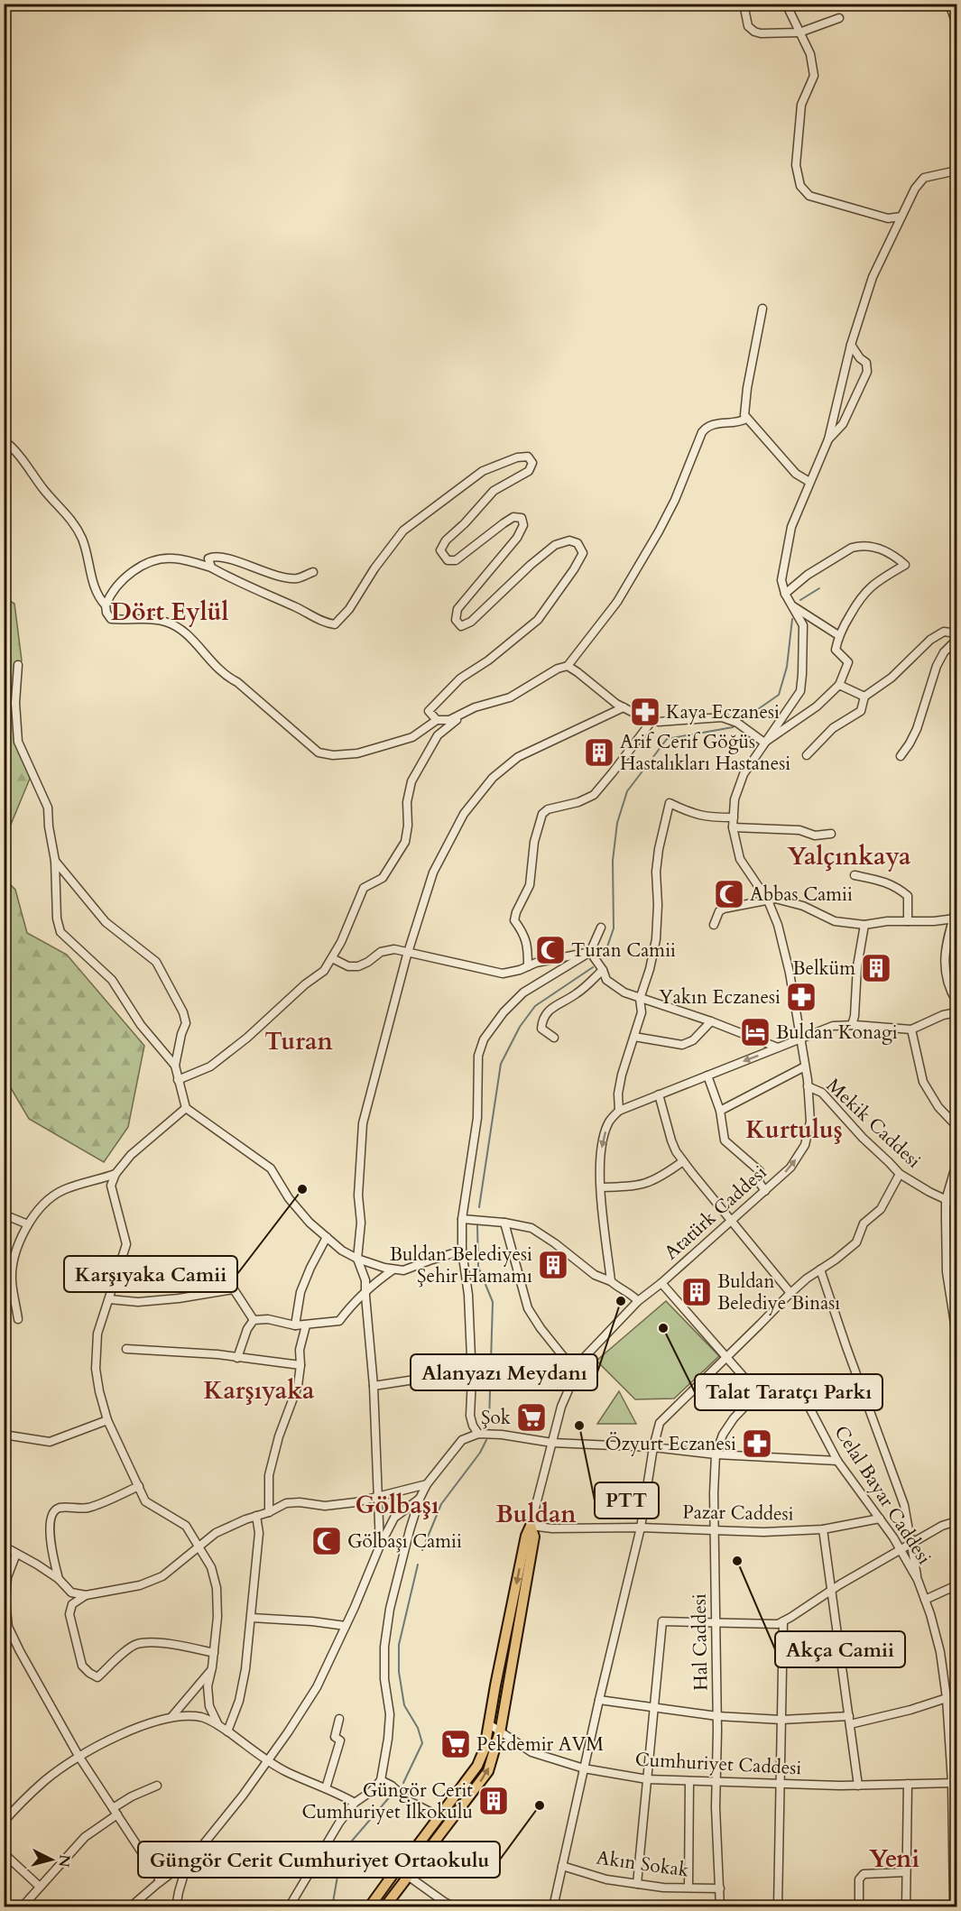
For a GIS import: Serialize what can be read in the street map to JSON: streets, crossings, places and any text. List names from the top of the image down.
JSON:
{
  "streets": {
    "street": [
      "Mekik Caddesi",
      "Atatürk Caddesi",
      "Celal Bayar Caddesi",
      "Pazar Caddesi",
      "Hal Caddesi",
      "Cumhuriyet Caddesi",
      "Akın Sokak"
    ]
  },
  "crossings": [
    ["Mekik Caddesi", "Atatürk Caddesi"],
    ["Atatürk Caddesi", "Pazar Caddesi"],
    ["Celal Bayar Caddesi", "Pazar Caddesi"],
    ["Celal Bayar Caddesi", "Cumhuriyet Caddesi"],
    ["Pazar Caddesi", "Hal Caddesi"],
    ["Hal Caddesi", "Cumhuriyet Caddesi"],
    ["Hal Caddesi", "Akın Sokak"]
  ],
  "districts": [
    "Dört Eylül",
    "Yalçınkaya",
    "Turan",
    "Kurtuluş",
    "Karşıyaka",
    "Gölbaşı",
    "Buldan",
    "Yeni"
  ],
  "places": {
    "pharmacy": ["Kaya Eczanesi", "Yakın Eczanesi", "Özyurt Eczanesi"],
    "building": [
      "Arif Cerif Göğüs Hastalıkları Hastanesi",
      "Belküm",
      "Buldan Belediyesi Şehir Hamamı",
      "Buldan Belediye Binası",
      "Güngör Cerit Cumhuriyet İlkokulu"
    ],
    "mosque": ["Abbas Camii", "Turan Camii", "Gölbaşı Camii"],
    "hotel": ["Buldan Konagi"],
    "other": [
      "Karşıyaka Camii",
      "Alanyazı Meydanı",
      "Talat Taratçı Parkı",
      "PTT",
      "Akça Camii",
      "Güngör Cerit Cumhuriyet Ortaokulu"
    ],
    "supermarket": ["Şok", "Pekdemir AVM"]
  },
  "north": "right"
}
